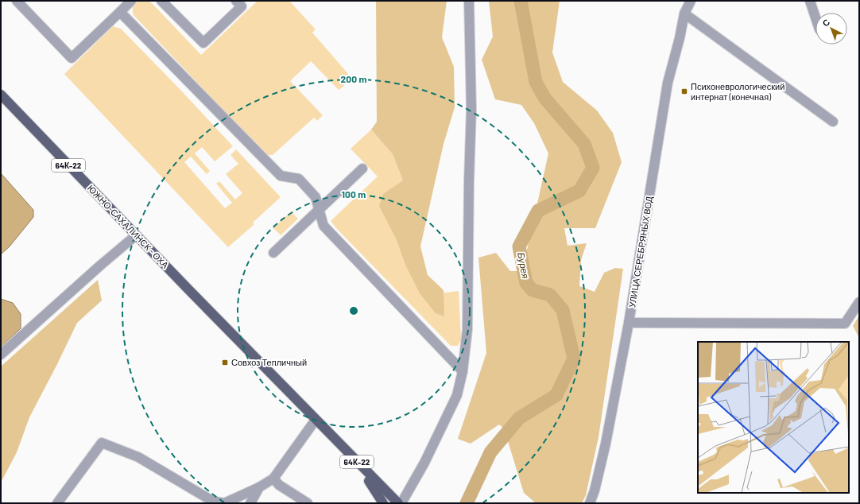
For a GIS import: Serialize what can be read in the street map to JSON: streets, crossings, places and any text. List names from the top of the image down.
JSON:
{
  "streets": {
    "main road": ["64К-22", "ЮЖНО-САХАЛИНСК - ОХА"],
    "street": ["УЛИЦА СЕРЕБРЯНЫХ ВОД"]
  },
  "crossings": [
    ["64К-22", "ЮЖНО-САХАЛИНСК - ОХА"]
  ],
  "water": ["Бурея"],
  "places": {
    "transit": ["Психоневрологический интернат (конечная)", "Совхоз Тепличный"]
  },
  "north": "top left",
  "rings": ["200 m", "100 m"]
}
